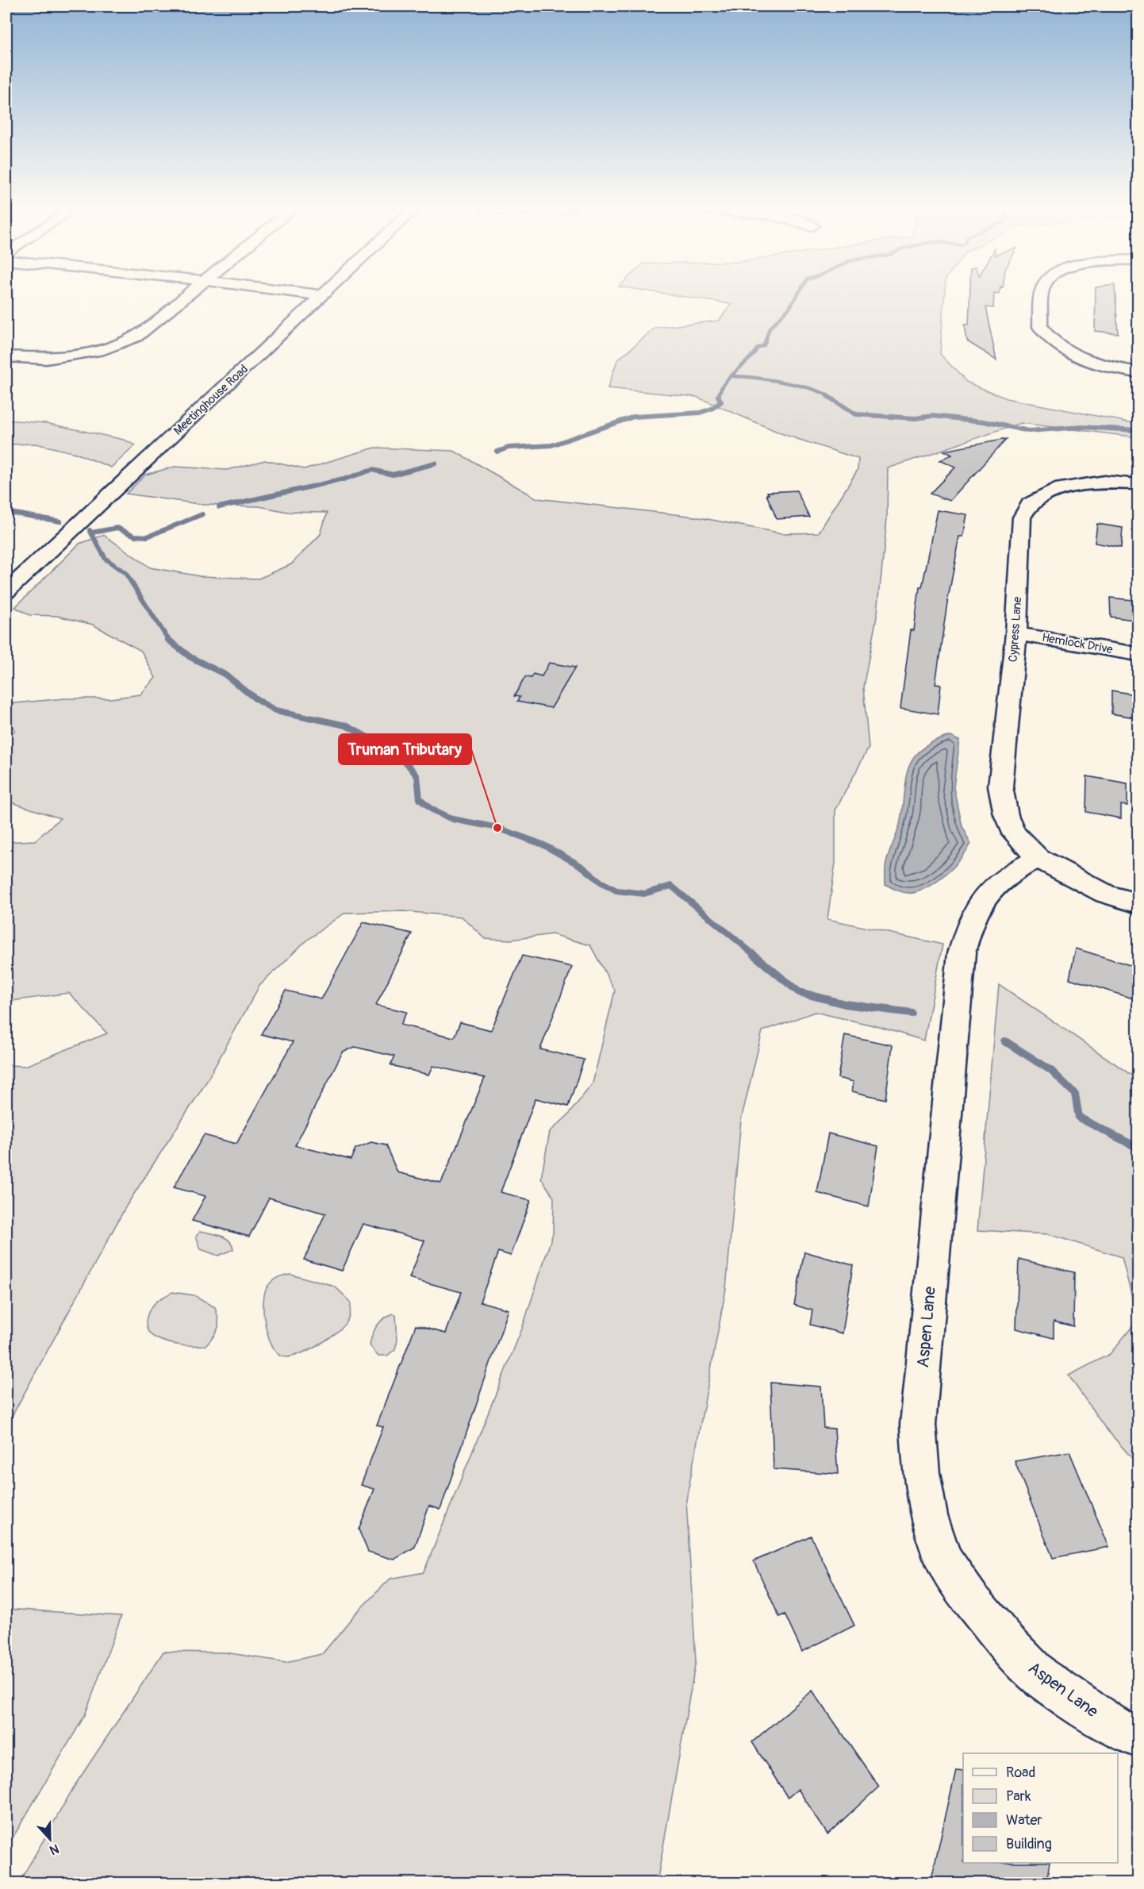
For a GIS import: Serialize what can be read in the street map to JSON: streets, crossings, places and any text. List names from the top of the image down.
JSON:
{
  "streets": {
    "street": [
      "Meetinghouse Road",
      "Cypress Lane",
      "Hemlock Drive",
      "Aspen Lane"
    ]
  },
  "crossings": [
    ["Cypress Lane", "Hemlock Drive"],
    ["Cypress Lane", "Aspen Lane"]
  ],
  "places": ["Truman Tributary"],
  "legend": [
    "Road",
    "Park",
    "Water",
    "Building"
  ],
  "north": "bottom"
}
